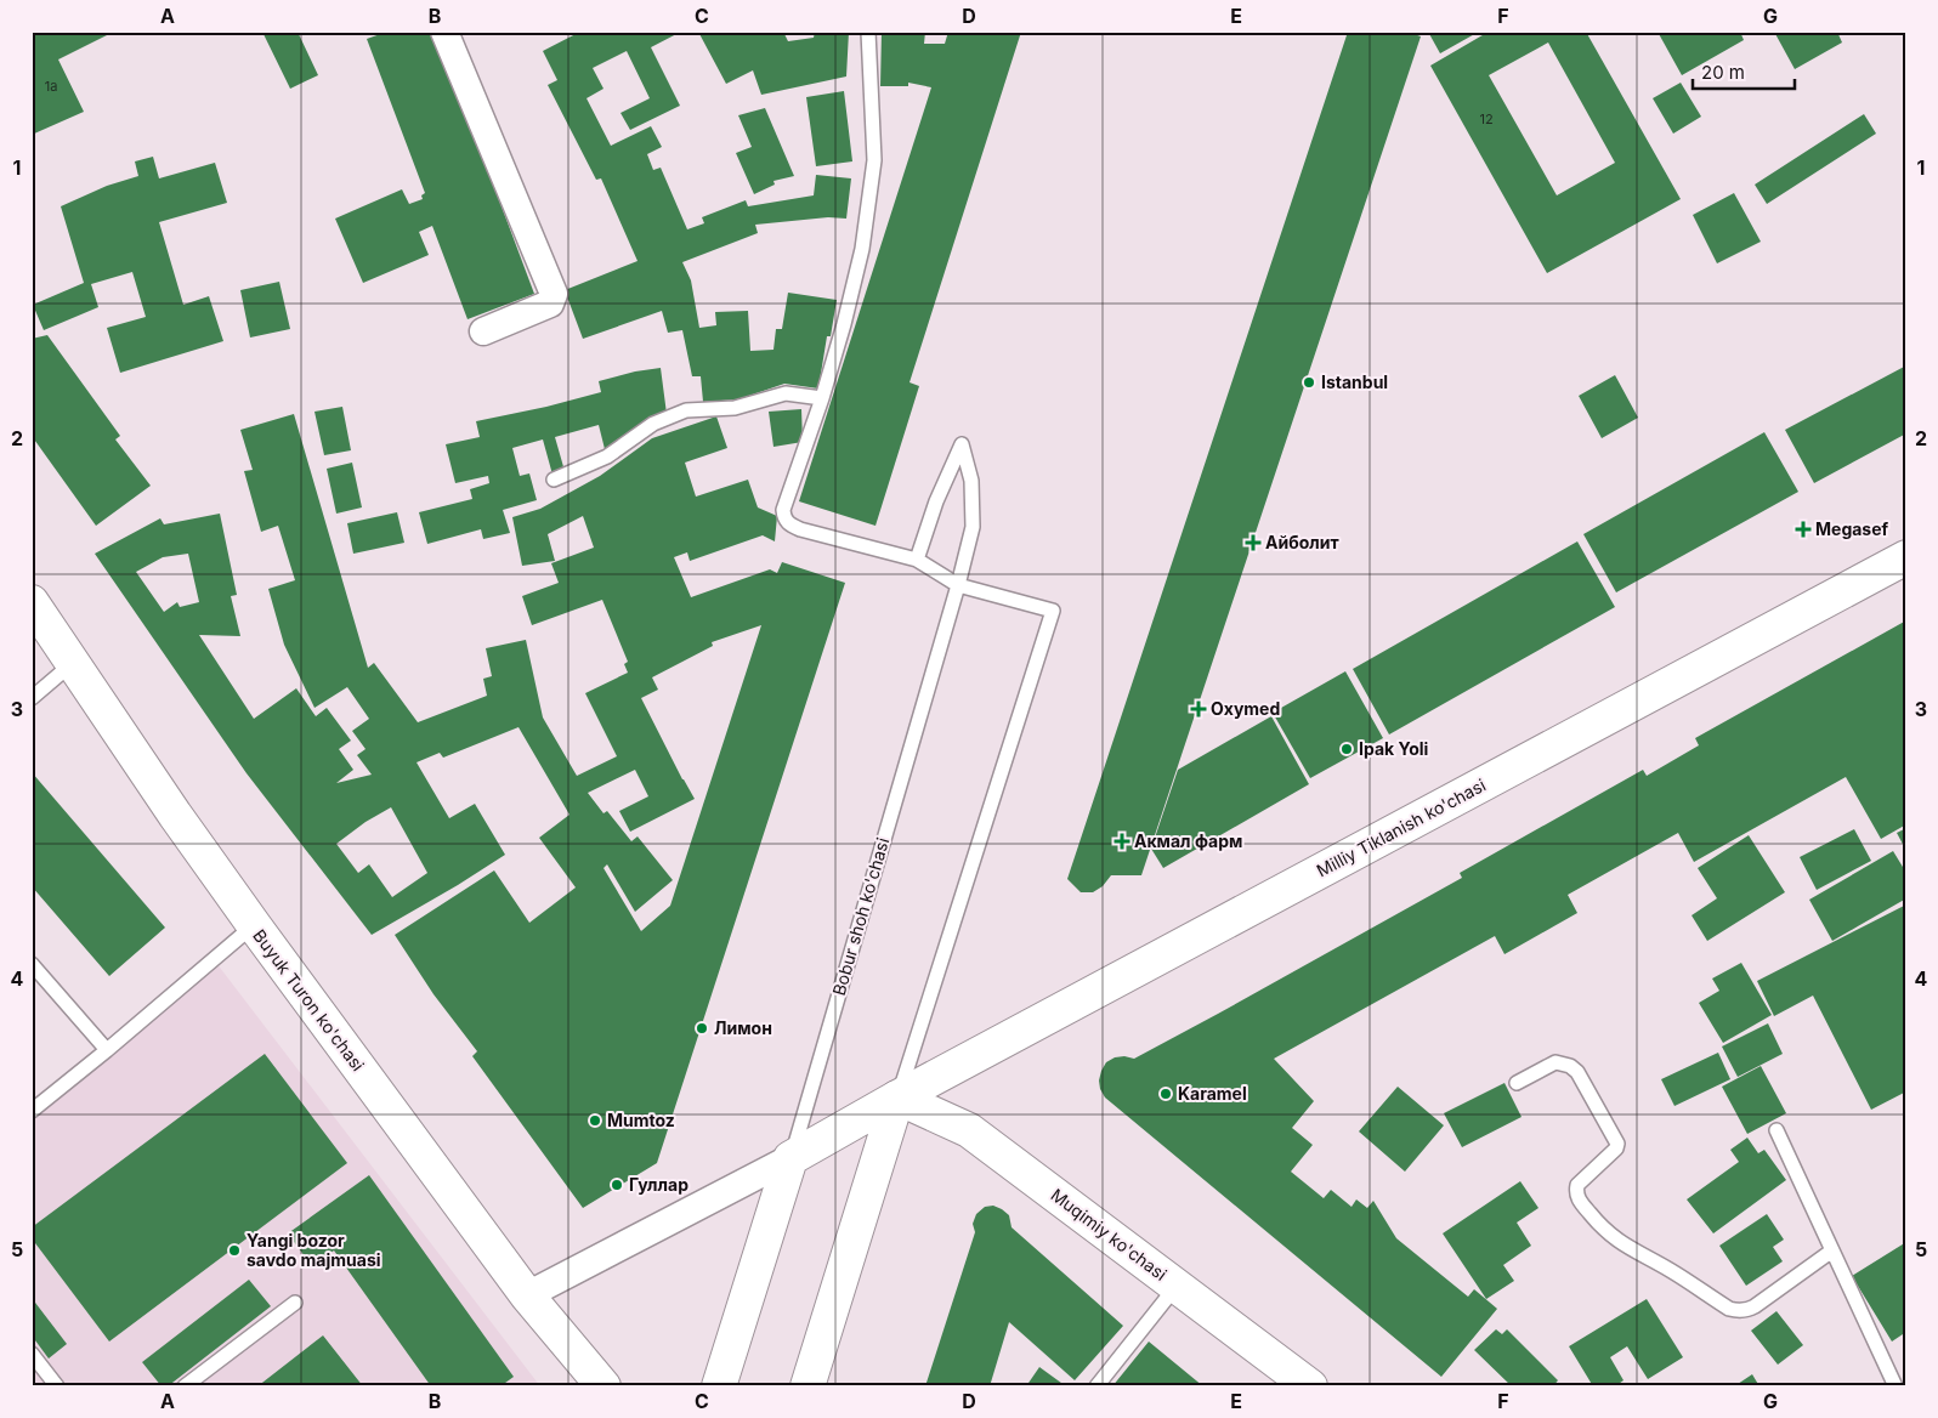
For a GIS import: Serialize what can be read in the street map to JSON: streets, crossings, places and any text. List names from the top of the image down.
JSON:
{
  "streets": {
    "street": [
      "Milliy Tiklanish ko'chasi",
      "Bobur shoh ko'chasi",
      "Buyuk Turon ko'chasi",
      "Muqimiy ko'chasi"
    ]
  },
  "crossings": [
    ["Milliy Tiklanish ko'chasi", "Bobur shoh ko'chasi"],
    ["Milliy Tiklanish ko'chasi", "Muqimiy ko'chasi"]
  ],
  "places": {
    "other": [
      "Istanbul",
      "Ipak Yoli",
      "Лимон",
      "Karamel",
      "Mumtoz",
      "Гуллар",
      "Yangi bozor savdo majmuasi"
    ],
    "health": [
      "Megasef",
      "Айболит",
      "Oxymed",
      "Акмал фарм"
    ]
  },
  "house_numbers": ["1a", "12"],
  "scale_bar": "20 m",
  "grid": {
    "columns": [
      "A",
      "B",
      "C",
      "D",
      "E",
      "F",
      "G"
    ],
    "rows": [
      "1",
      "2",
      "3",
      "4",
      "5"
    ]
  }
}
